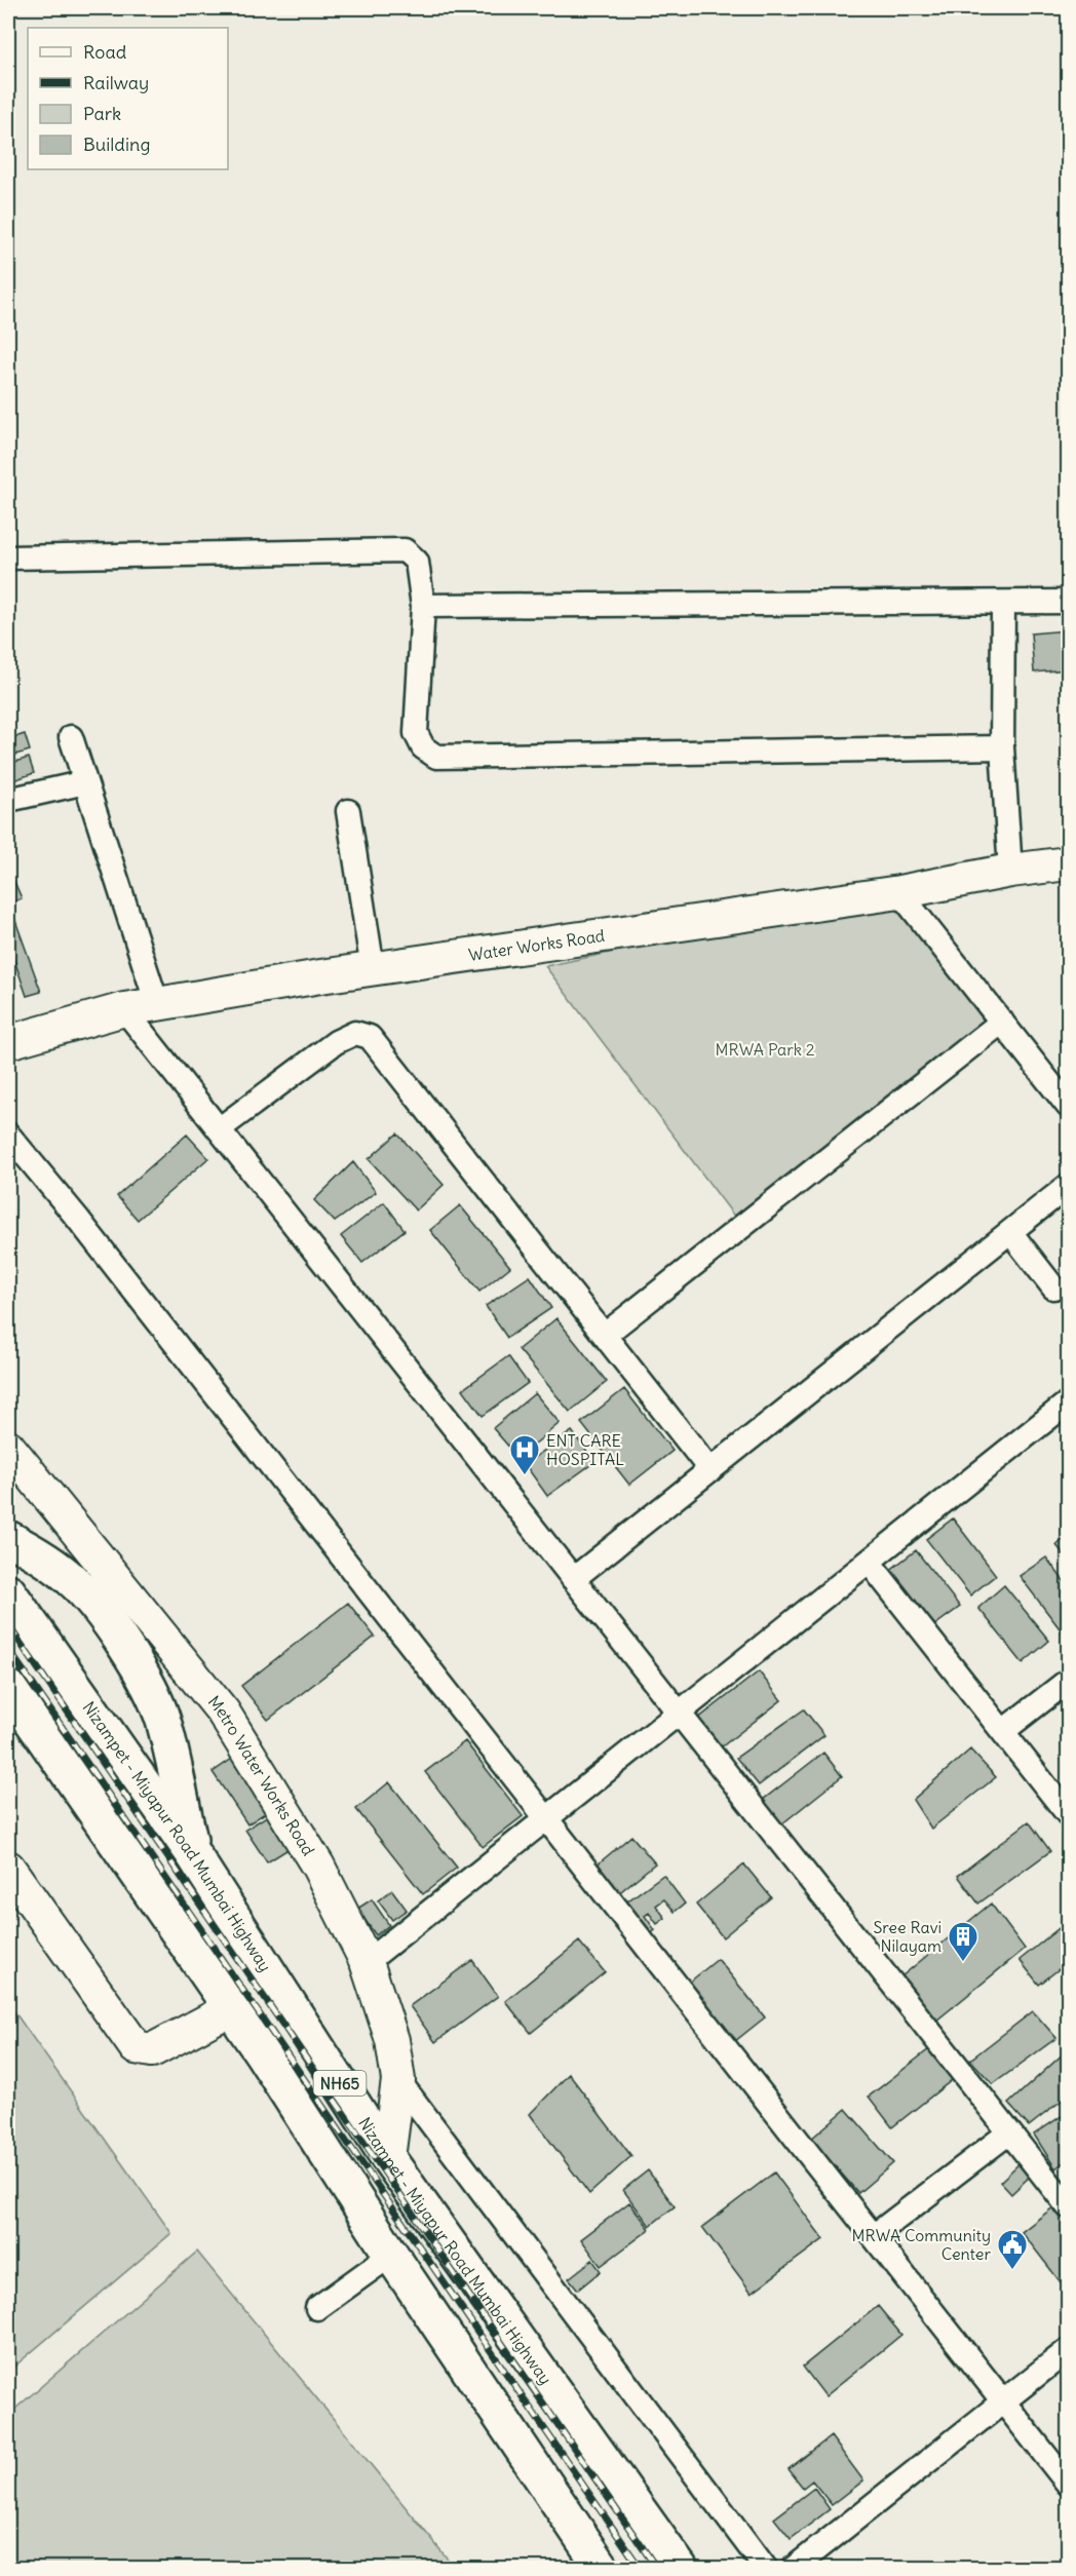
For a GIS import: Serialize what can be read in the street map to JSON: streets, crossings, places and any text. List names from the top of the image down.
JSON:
{
  "streets": {
    "highway": ["Nizampet - Miyapur Road Mumbai Highway", "NH65"],
    "street": ["Water Works Road", "Metro Water Works Road"]
  },
  "crossings": [
    ["Metro Water Works Road", "Nizampet - Miyapur Road Mumbai Highway"]
  ],
  "parks": ["MRWA Park 2"],
  "places": {
    "hospital": ["ENT CARE HOSPITAL"],
    "building": ["Sree Ravi Nilayam"],
    "public building": ["MRWA Community Center"]
  },
  "legend": [
    "Road",
    "Railway",
    "Park",
    "Building"
  ]
}
